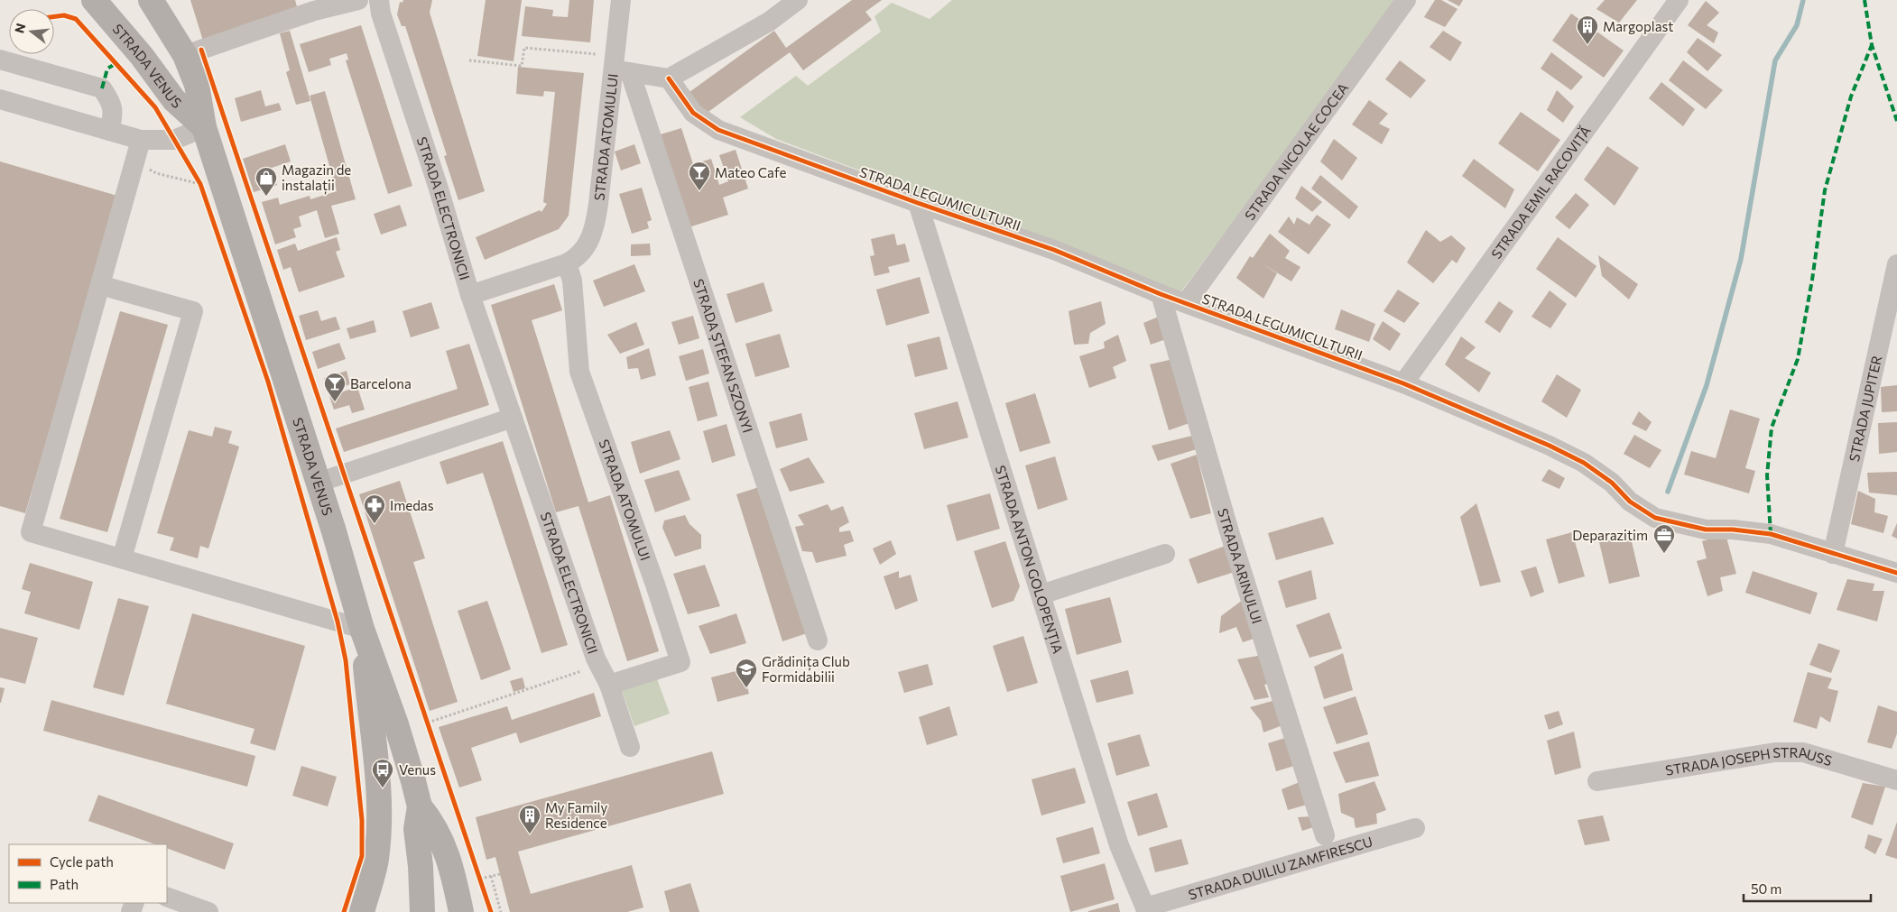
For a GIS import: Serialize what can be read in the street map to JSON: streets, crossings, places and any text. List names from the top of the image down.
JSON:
{
  "streets": {
    "main road": ["STRADA VENUS"],
    "street": [
      "STRADA ATOMULUI",
      "STRADA NICOLAE COCEA",
      "STRADA EMIL RACOVIȚĂ",
      "STRADA LEGUMICULTURII",
      "STRADA ELECTRONICII",
      "STRADA ȘTEFAN SZONYI",
      "STRADA JUPITER",
      "STRADA ANTON GOLOPENȚIA",
      "STRADA ARINULUI",
      "STRADA JOSEPH STRAUSS",
      "STRADA DUILIU ZAMFIRESCU"
    ]
  },
  "crossings": [
    ["STRADA ATOMULUI", "STRADA ELECTRONICII"],
    ["STRADA ATOMULUI", "STRADA ȘTEFAN SZONYI"],
    ["STRADA NICOLAE COCEA", "STRADA LEGUMICULTURII"],
    ["STRADA EMIL RACOVIȚĂ", "STRADA LEGUMICULTURII"],
    ["STRADA LEGUMICULTURII", "STRADA JUPITER"],
    ["STRADA LEGUMICULTURII", "STRADA ANTON GOLOPENȚIA"],
    ["STRADA LEGUMICULTURII", "STRADA ARINULUI"],
    ["STRADA ANTON GOLOPENȚIA", "STRADA DUILIU ZAMFIRESCU"]
  ],
  "places": {
    "building": ["Margoplast", "My Family Residence"],
    "bar": ["Mateo Cafe", "Barcelona"],
    "shop": ["Magazin de instalații"],
    "pharmacy": ["Imedas"],
    "office": ["Deparazitim"],
    "school or university": ["Grădinița Club Formidabilii"],
    "bus stop": ["Venus"]
  },
  "legend": ["Cycle path", "Path"],
  "scale_bar": "50 m",
  "north": "left"
}
